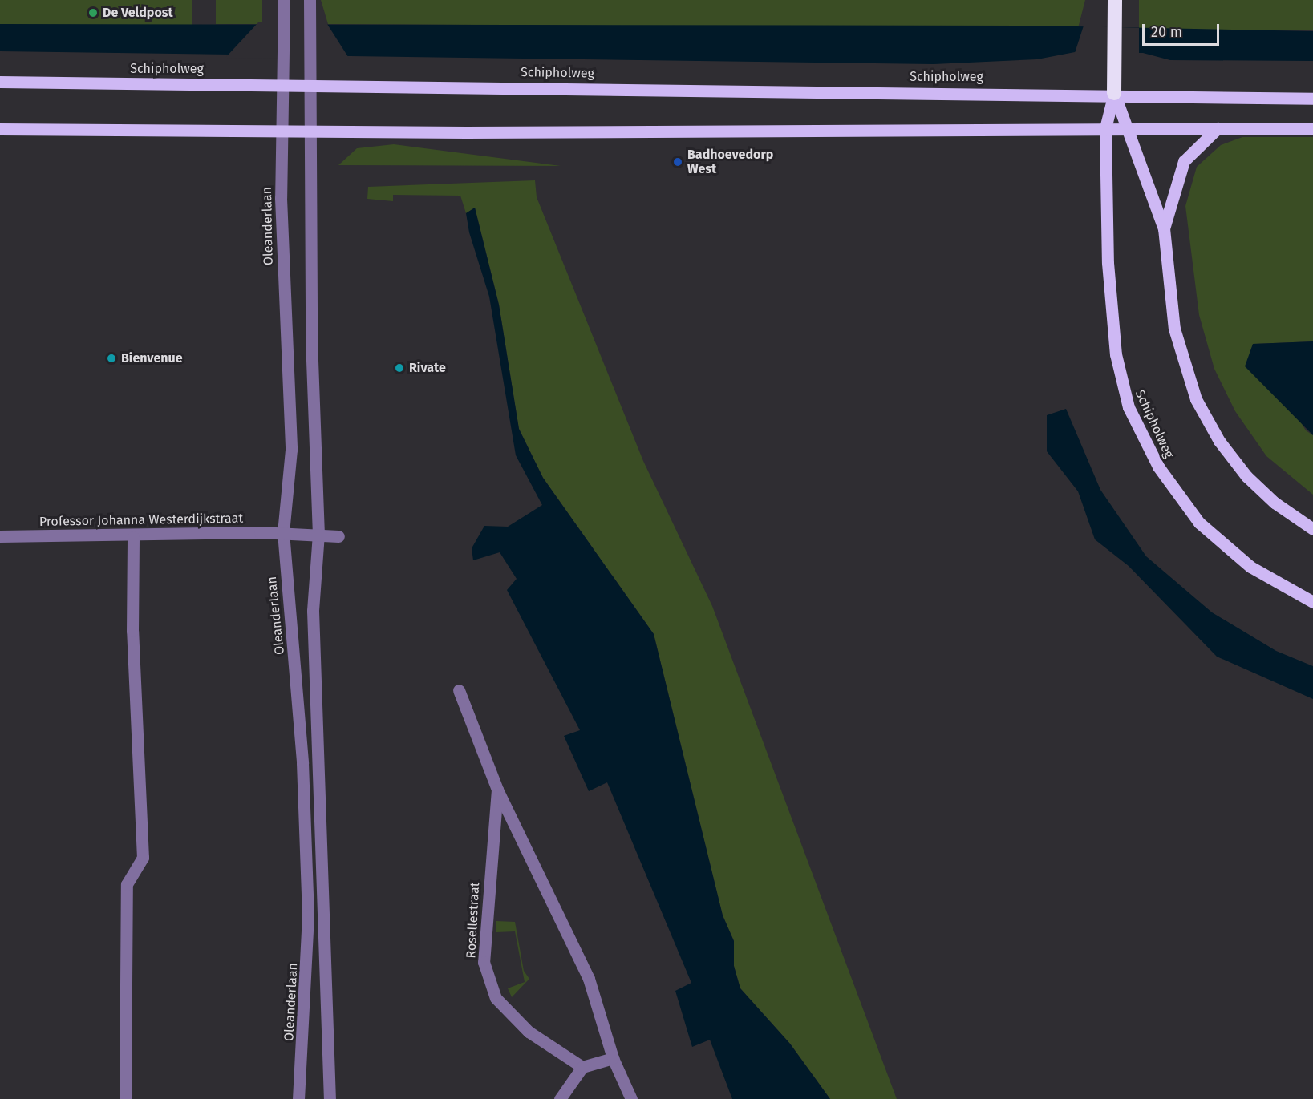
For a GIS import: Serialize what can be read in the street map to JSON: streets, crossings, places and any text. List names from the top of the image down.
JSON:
{
  "streets": {
    "main road": ["Schipholweg"],
    "street": ["Oleanderlaan", "Professor Johanna Westerdijkstraat", "Rosellestraat"]
  },
  "crossings": [
    ["Schipholweg", "Oleanderlaan"],
    ["Oleanderlaan", "Professor Johanna Westerdijkstraat"]
  ],
  "places": [
    "De Veldpost",
    "Badhoevedorp West",
    "Bienvenue",
    "Rivate"
  ],
  "scale_bar": "20 m"
}
